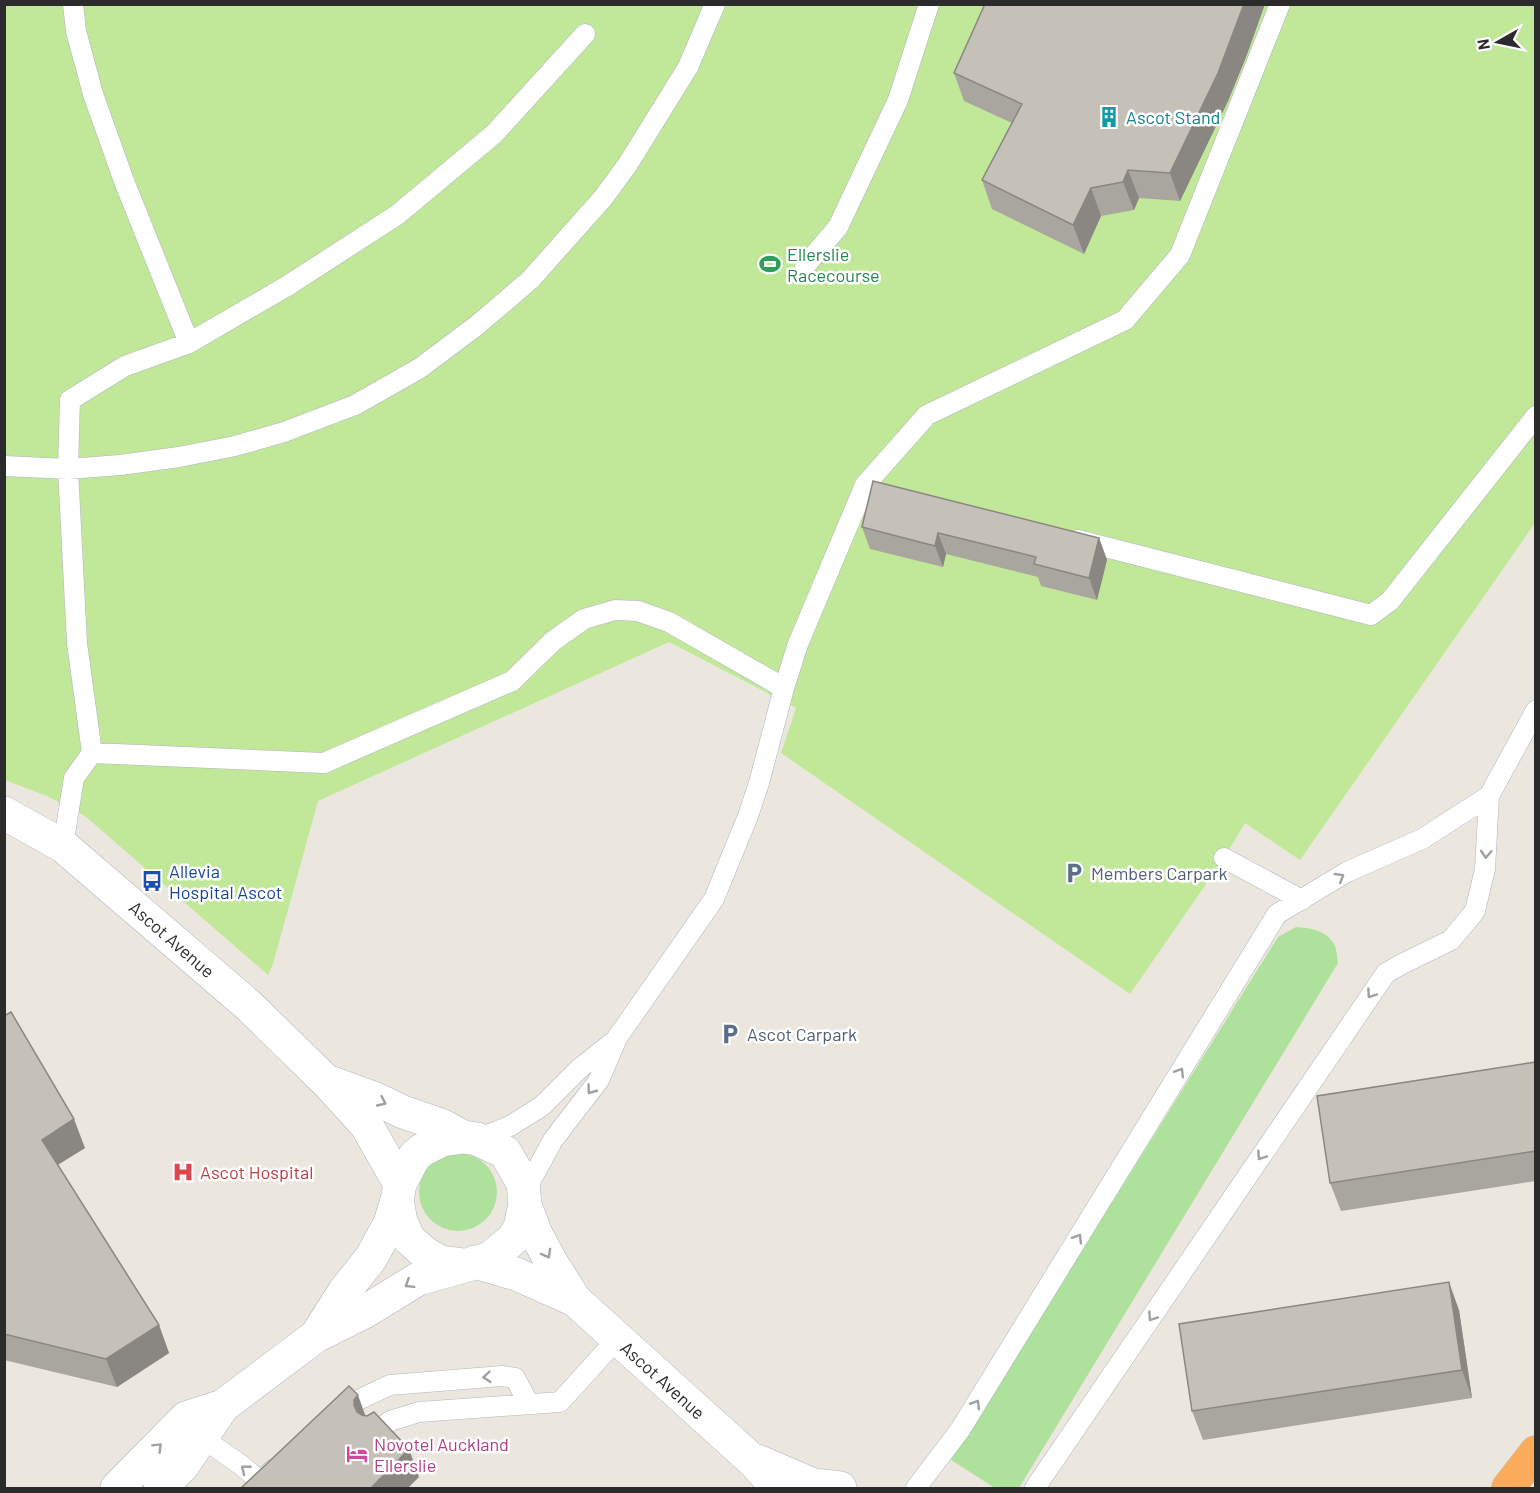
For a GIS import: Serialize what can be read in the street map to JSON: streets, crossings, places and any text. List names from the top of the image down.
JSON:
{
  "streets": {
    "street": ["Ascot Avenue"]
  },
  "places": {
    "building": ["Ascot Stand"],
    "sports": ["Ellerslie Racecourse"],
    "parking": ["Members Carpark", "Ascot Carpark"],
    "bus stop": ["Allevia Hospital Ascot"],
    "hospital": ["Ascot Hospital"],
    "hotel": ["Novotel Auckland Ellerslie"]
  },
  "north": "left"
}
